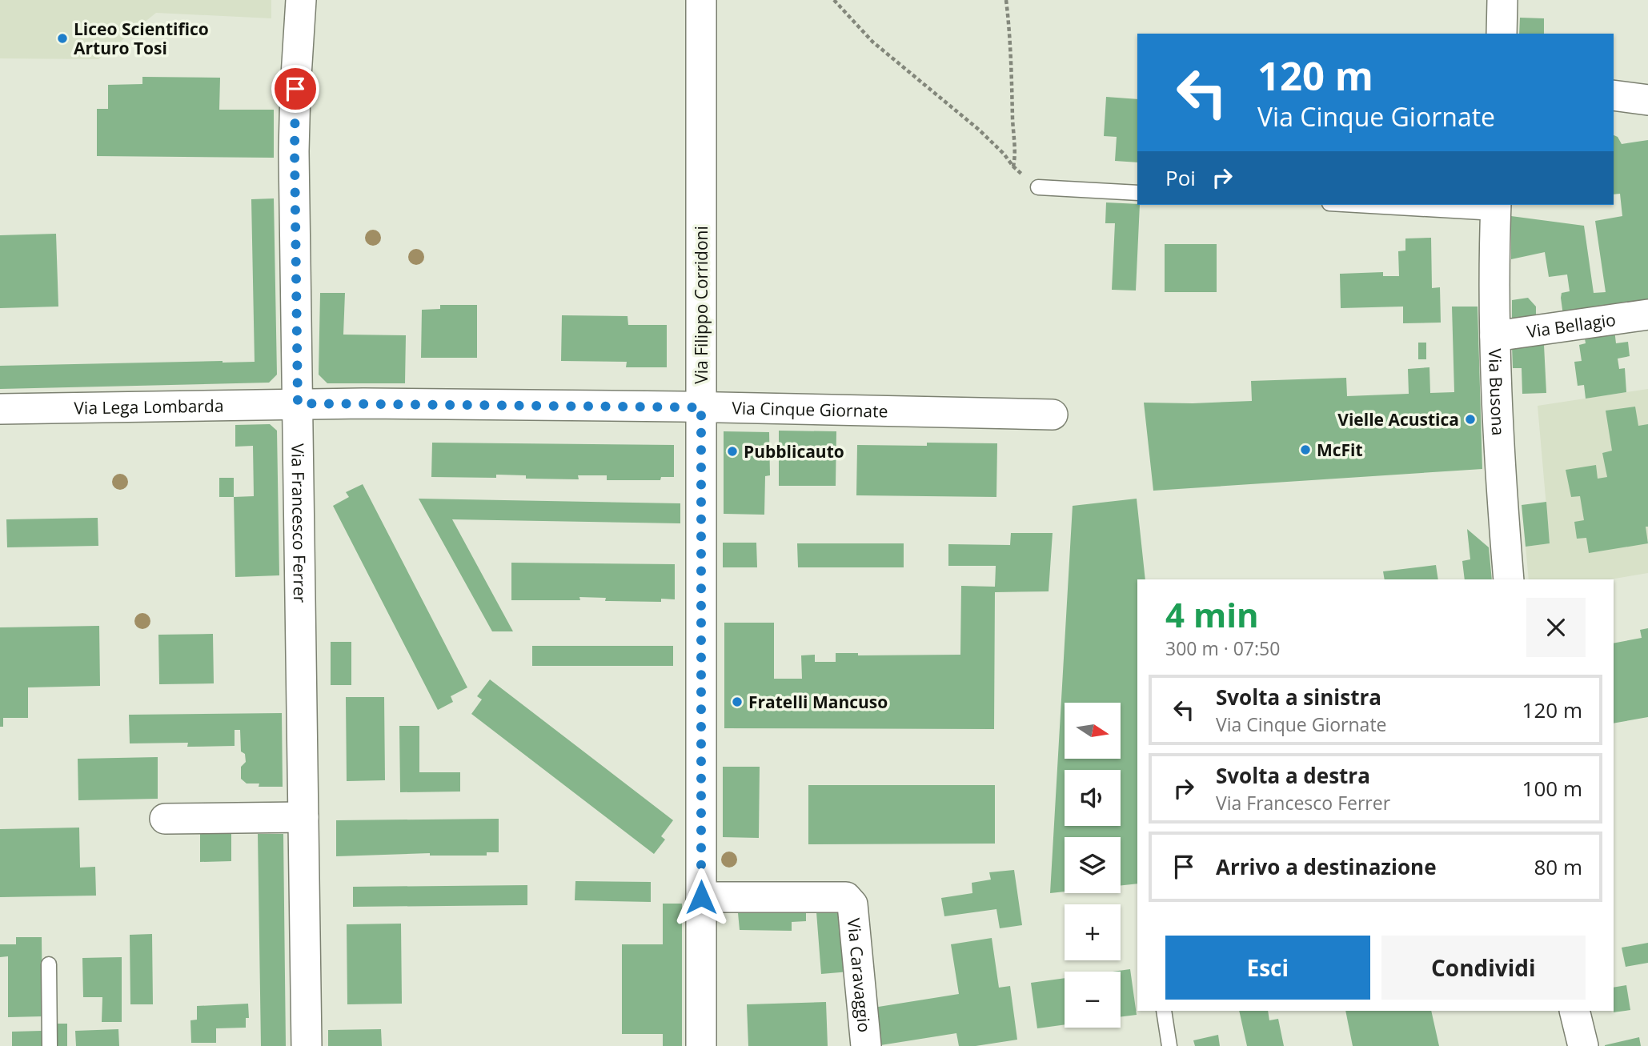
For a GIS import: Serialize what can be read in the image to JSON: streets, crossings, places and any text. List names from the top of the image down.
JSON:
{
  "streets": {
    "street": [
      "Via Filippo Corridoni",
      "Via Bellagio",
      "Via Busona",
      "Via Lega Lombarda",
      "Via Cinque Giornate",
      "Via Francesco Ferrer",
      "Via Caravaggio"
    ]
  },
  "crossings": [
    ["Via Filippo Corridoni", "Via Cinque Giornate"],
    ["Via Filippo Corridoni", "Via Caravaggio"],
    ["Via Bellagio", "Via Busona"],
    ["Via Lega Lombarda", "Via Cinque Giornate"],
    ["Via Lega Lombarda", "Via Francesco Ferrer"],
    ["Via Cinque Giornate", "Via Francesco Ferrer"]
  ],
  "places": [
    "Liceo Scientifico Arturo Tosi",
    "Vielle Acustica",
    "McFit",
    "Pubblicauto",
    "Fratelli Mancuso"
  ],
  "north": "right",
  "page": {
    "turn": ["120 m", "Via Cinque Giornate"],
    "then": "Poi",
    "heading": ["4 min", "300 m · 07:50"],
    "list": [
      {
        "name": "Svolta a sinistra",
        "note": "Via Cinque Giornate",
        "value": "120 m"
      },
      {
        "name": "Svolta a destra",
        "note": "Via Francesco Ferrer",
        "value": "100 m"
      },
      {
        "name": "Arrivo a destinazione",
        "value": "80 m"
      }
    ],
    "map_buttons": ["+", "−"],
    "buttons": ["Esci", "Condividi"]
  }
}
